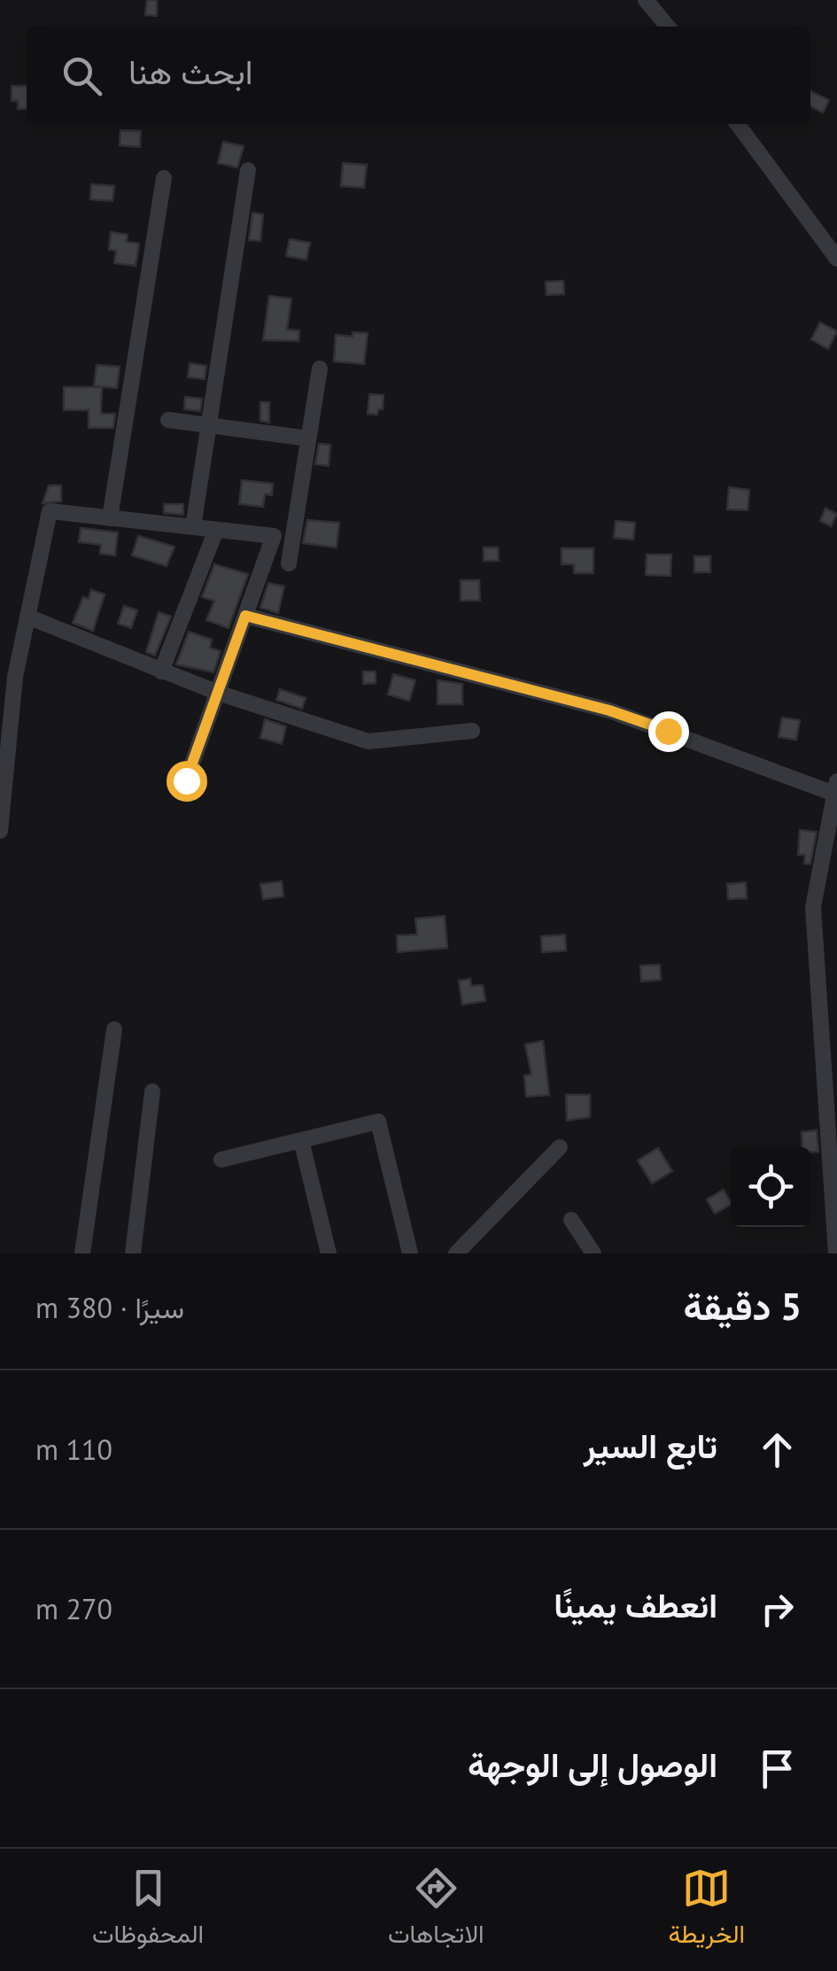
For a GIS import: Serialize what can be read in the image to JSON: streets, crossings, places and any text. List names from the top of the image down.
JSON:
{
  "page": {
    "search": "ابحث هنا",
    "heading": ["5 دقيقة", "سيرًا · 380 m"],
    "list": [
      ["تابع السير", "110 m"],
      ["انعطف يمينًا", "270 m"],
      "الوصول إلى الوجهة"
    ],
    "nav": ["الخريطة", "الاتجاهات", "المحفوظات"]
  }
}
